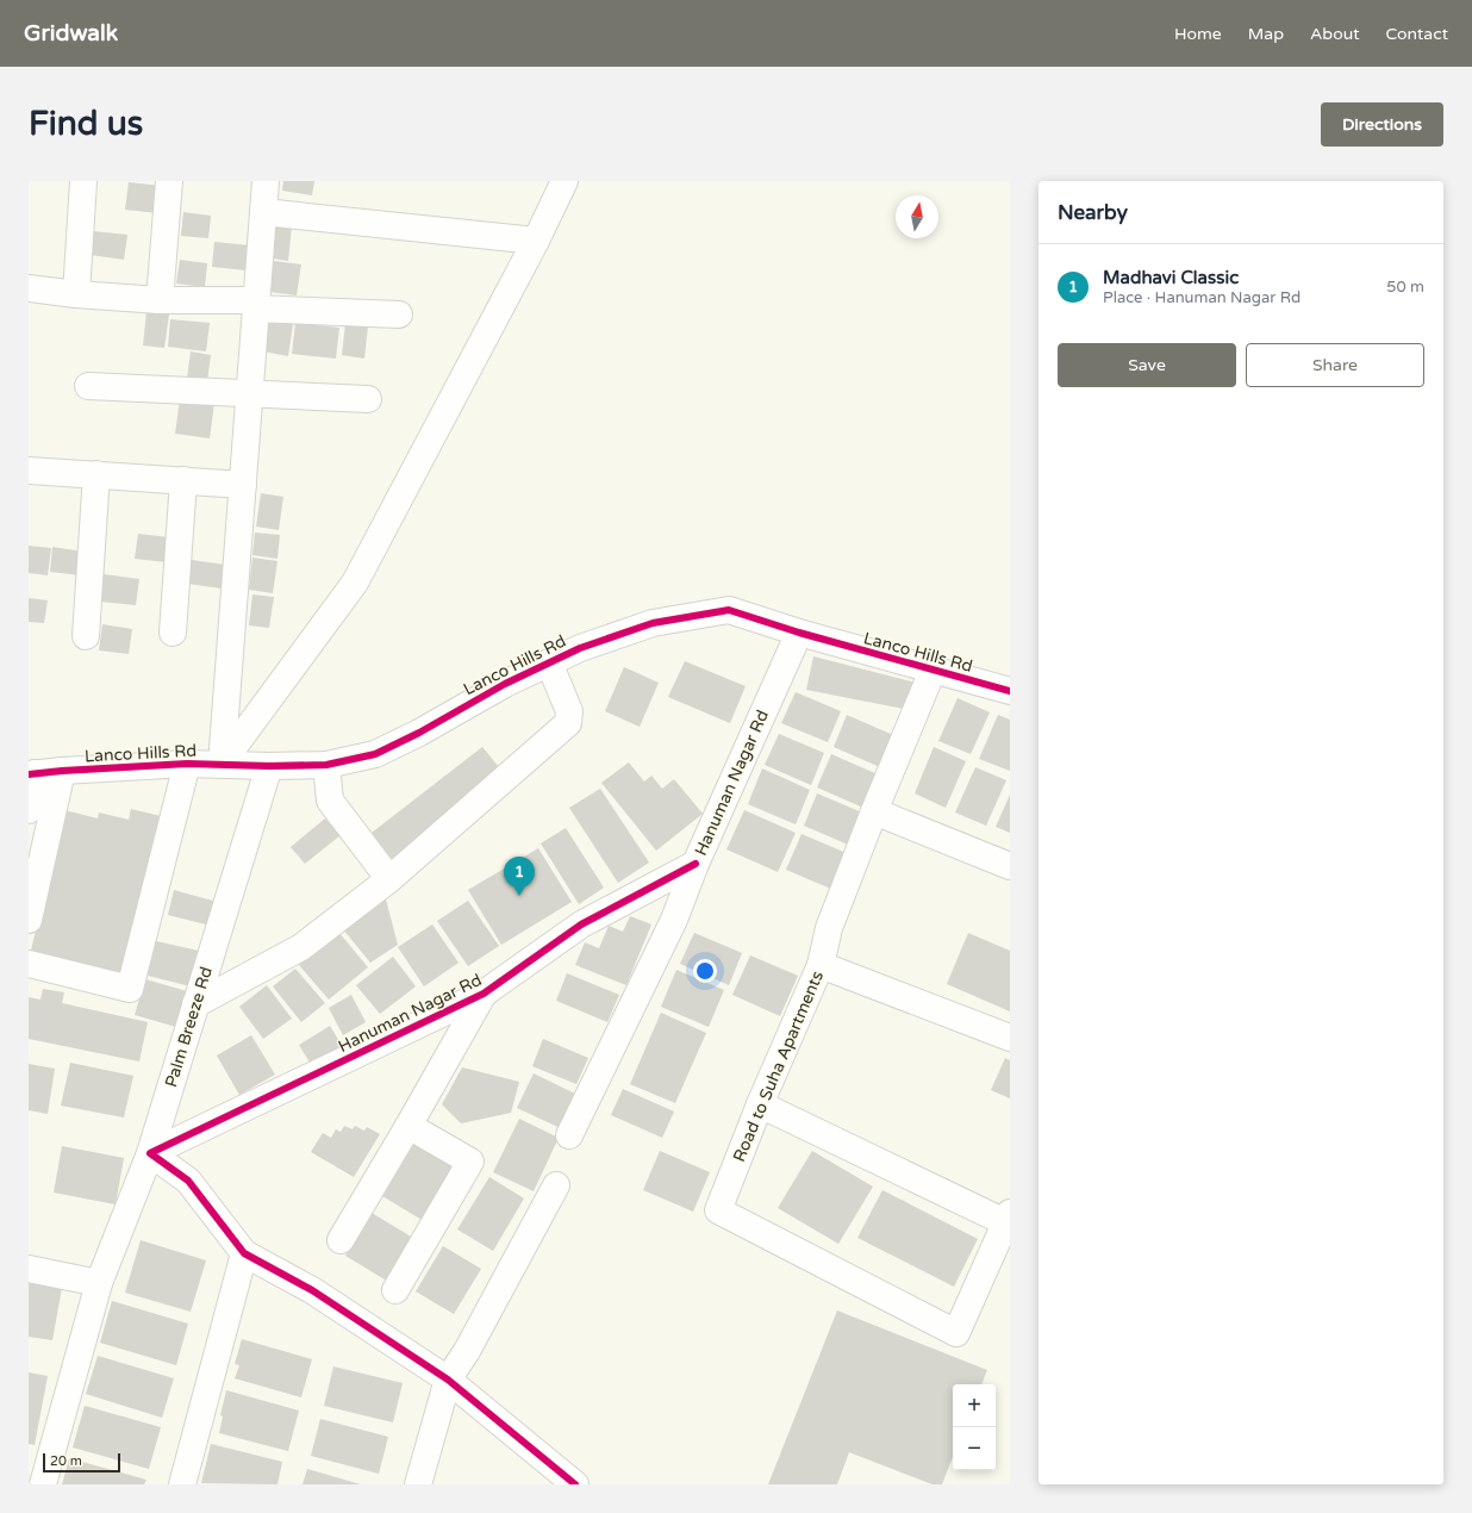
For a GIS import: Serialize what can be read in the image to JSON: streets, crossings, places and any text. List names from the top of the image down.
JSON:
{
  "streets": {
    "street": [
      "Lanco Hills Rd",
      "Hanuman Nagar Rd",
      "Palm Breeze Rd",
      "Road to Suha Apartments"
    ]
  },
  "crossings": [
    ["Lanco Hills Rd", "Hanuman Nagar Rd"],
    ["Lanco Hills Rd", "Palm Breeze Rd"],
    ["Lanco Hills Rd", "Road to Suha Apartments"],
    ["Hanuman Nagar Rd", "Palm Breeze Rd"]
  ],
  "scale_bar": "20 m",
  "north": "top",
  "page": {
    "header": "Gridwalk",
    "nav": [
      "Home",
      "Map",
      "About",
      "Contact"
    ],
    "buttons": [
      "Directions",
      ["Save", "Share"]
    ],
    "title": "Find us",
    "heading": "Nearby",
    "list": [
      {
        "mark": "1",
        "name": "Madhavi Classic",
        "note": "Place · Hanuman Nagar Rd",
        "value": "50 m"
      }
    ],
    "pins": "1",
    "map_buttons": ["+", "−"],
    "scale": "20 m"
  }
}
